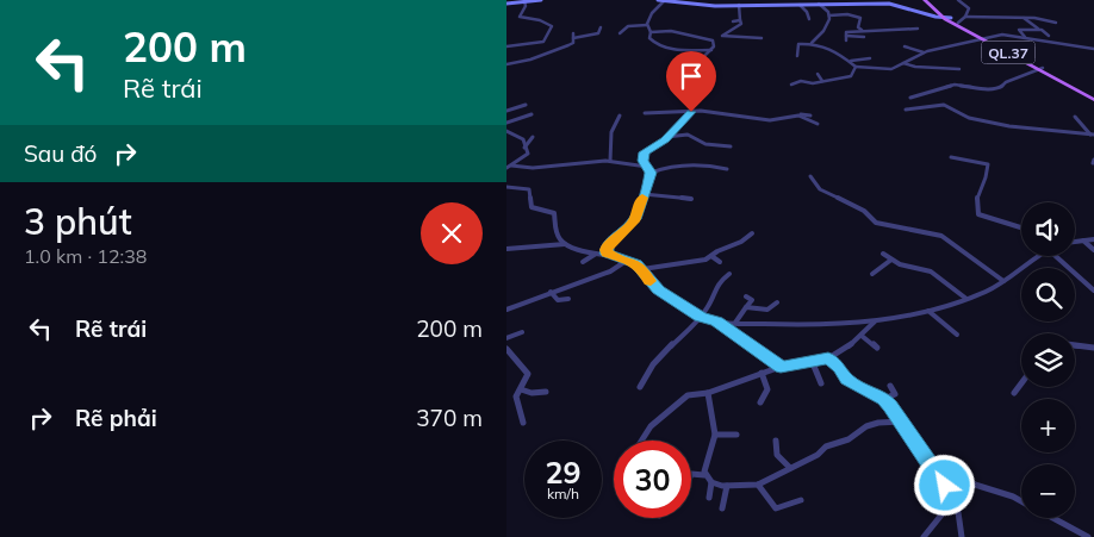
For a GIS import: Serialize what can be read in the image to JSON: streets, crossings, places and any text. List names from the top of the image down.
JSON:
{
  "streets": {
    "main road": ["QL.37"]
  },
  "page": {
    "turn": ["200 m", "Rẽ trái"],
    "then": "Sau đó",
    "heading": ["3 phút", "1.0 km · 12:38"],
    "map_buttons": ["+", "−"],
    "list": [
      {
        "name": "Rẽ trái",
        "value": "200 m"
      },
      {
        "name": "Rẽ phải",
        "value": "370 m"
      }
    ],
    "speed": "29 km/h",
    "limit": "30"
  }
}
